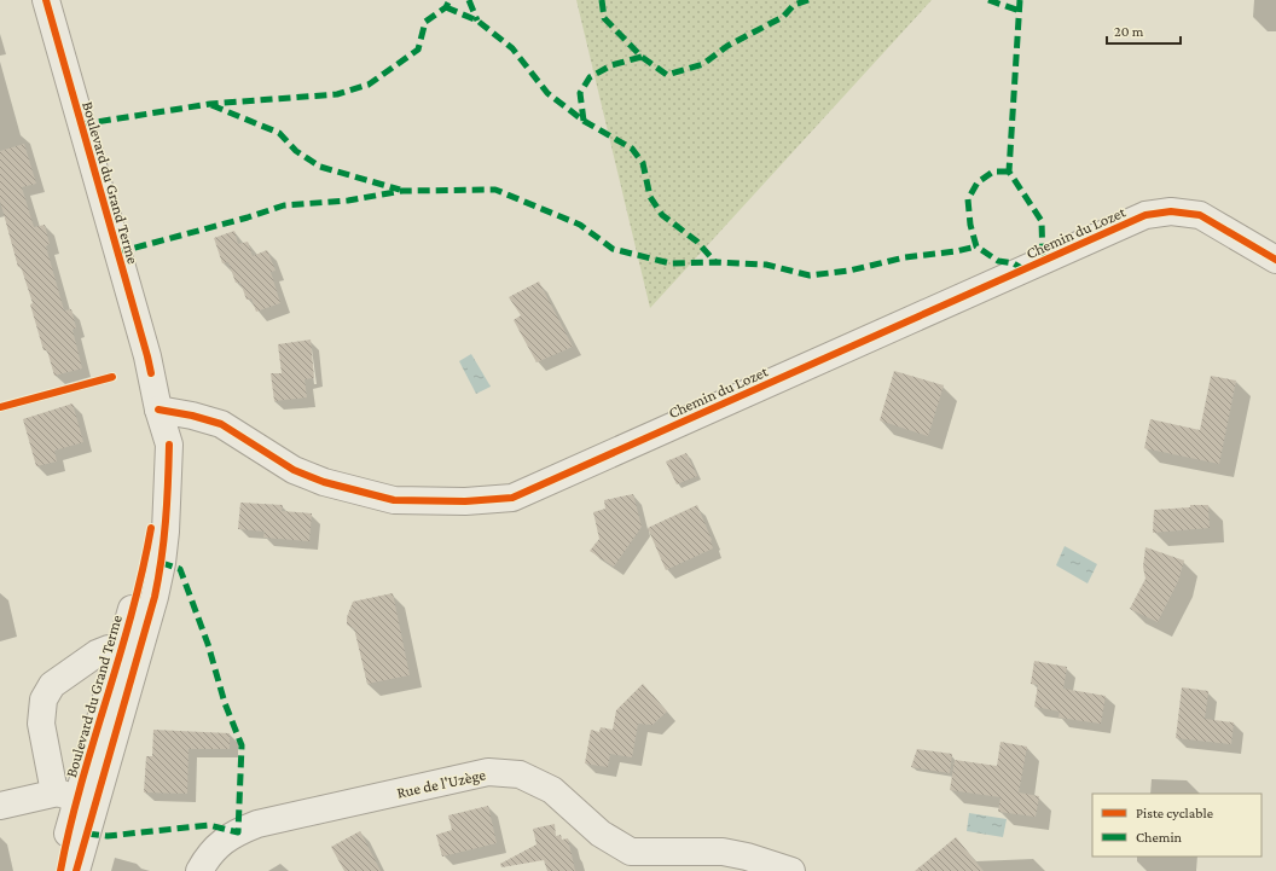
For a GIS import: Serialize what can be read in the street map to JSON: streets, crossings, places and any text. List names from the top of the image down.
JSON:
{
  "streets": {
    "street": ["Boulevard du Grand Terme", "Chemin du Lozet", "Rue de l'Uzège"]
  },
  "crossings": [
    ["Boulevard du Grand Terme", "Chemin du Lozet"]
  ],
  "legend": ["Piste cyclable", "Chemin"],
  "scale_bar": "20 m"
}
